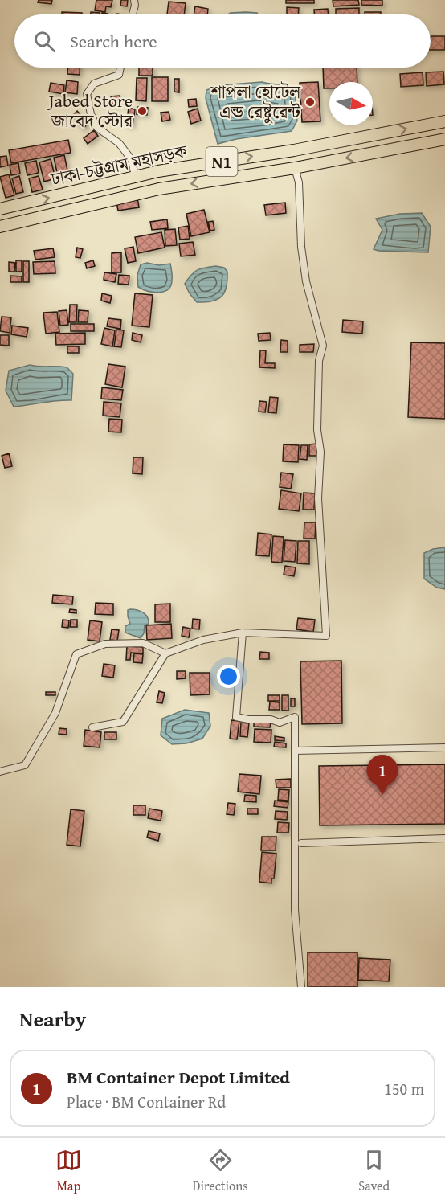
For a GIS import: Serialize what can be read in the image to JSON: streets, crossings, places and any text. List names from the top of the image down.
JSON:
{
  "streets": {
    "highway": ["N1", "ঢাকা-চট্টগ্রাম মহাসড়ক"]
  },
  "places": ["শাপলা হোটেল এন্ড রেষ্টুরেন্ট", "Jabed Store জাবেদ স্টোর"],
  "north": "right",
  "page": {
    "search": "Search here",
    "pins": "1",
    "heading": "Nearby",
    "list": [
      {
        "mark": "1",
        "name": "BM Container Depot Limited",
        "note": "Place · BM Container Rd",
        "value": "150 m"
      }
    ],
    "nav": ["Map", "Directions", "Saved"]
  }
}
